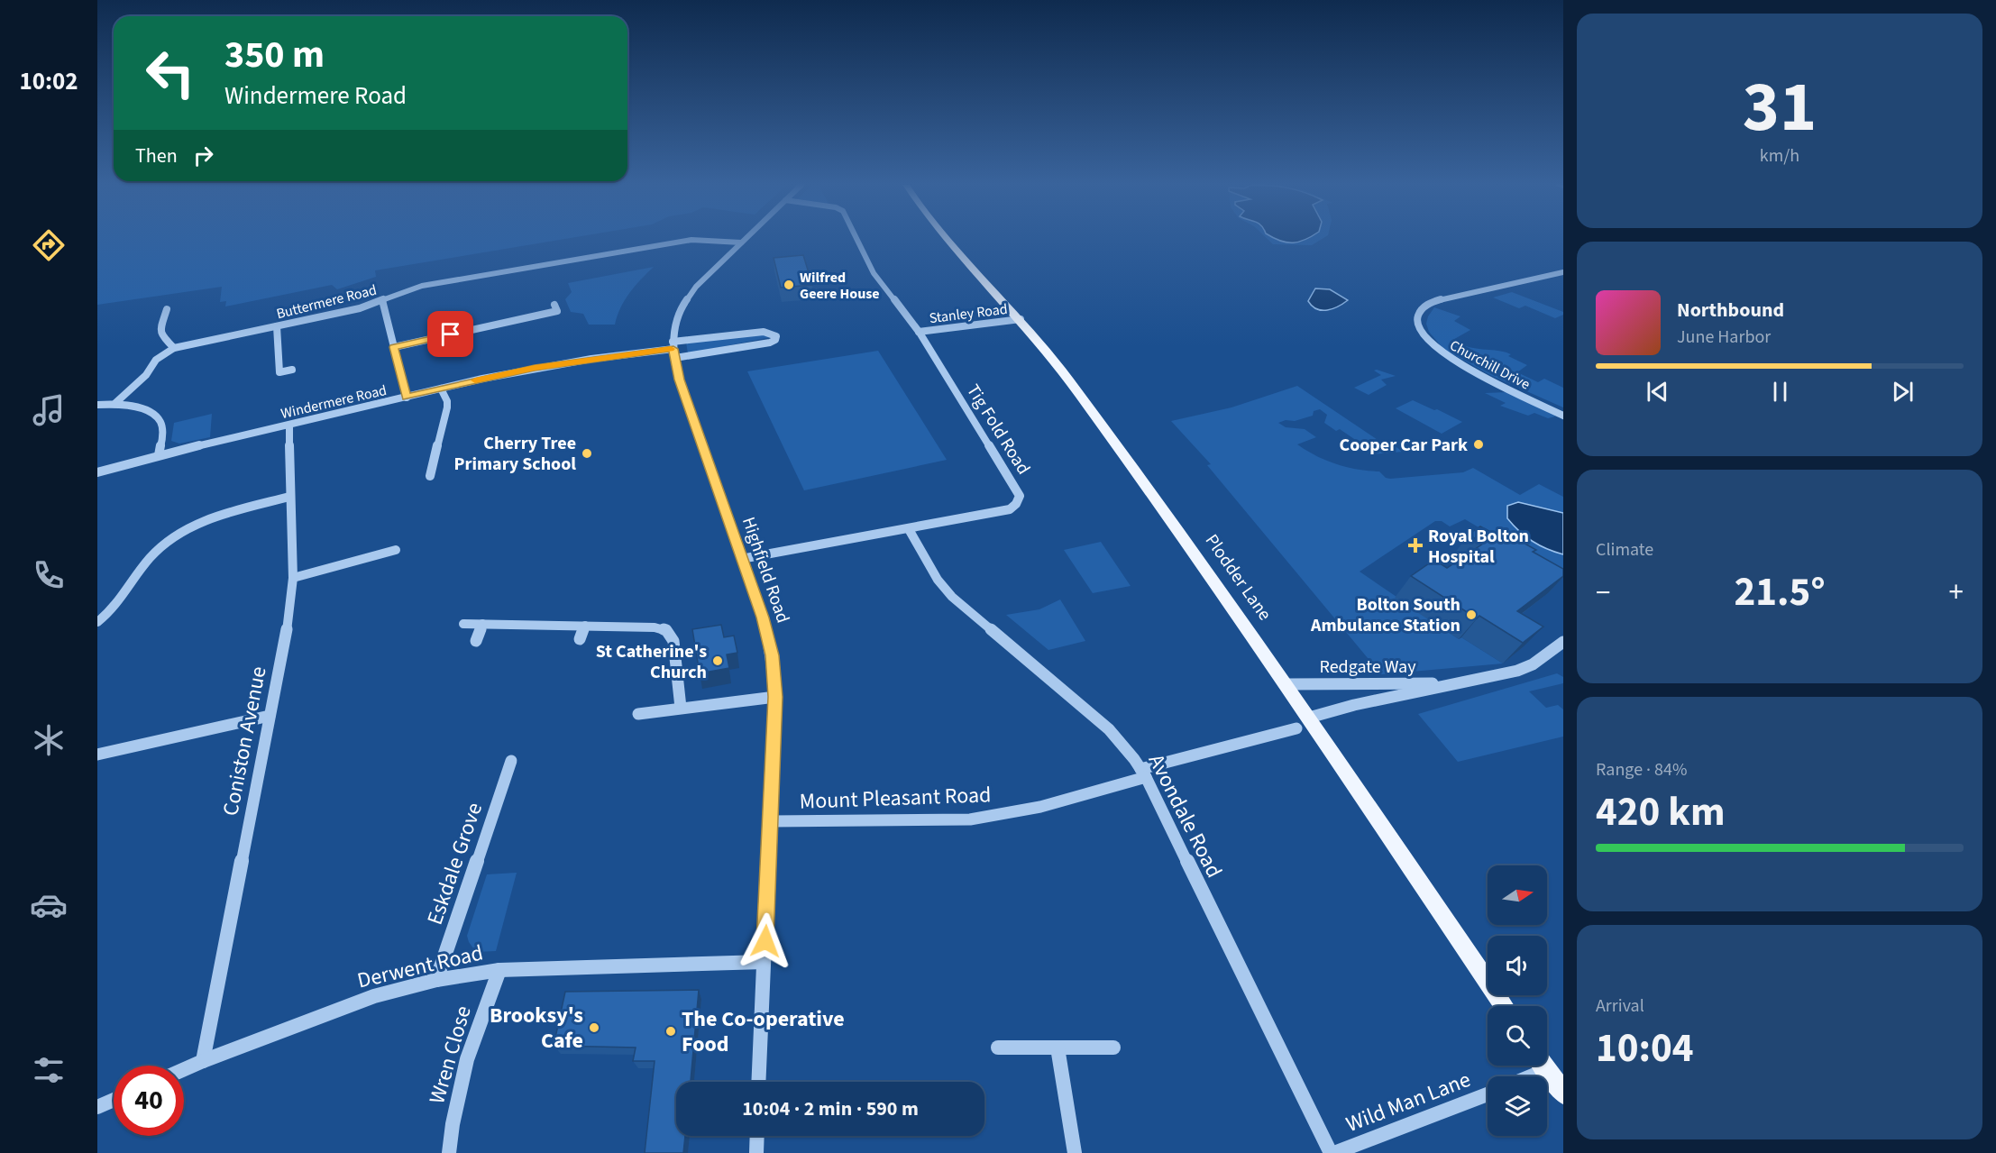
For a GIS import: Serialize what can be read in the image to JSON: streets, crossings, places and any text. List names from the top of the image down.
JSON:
{
  "streets": {
    "main road": ["Plodder Lane"],
    "street": [
      "Buttermere Road",
      "Stanley Road",
      "Churchill Drive",
      "Windermere Road",
      "Tig Fold Road",
      "Highfield Road",
      "Redgate Way",
      "Coniston Avenue",
      "Mount Pleasant Road",
      "Avondale Road",
      "Eskdale Grove",
      "Derwent Road",
      "Wren Close",
      "Wild Man Lane"
    ]
  },
  "crossings": [
    ["Buttermere Road", "Highfield Road"],
    ["Stanley Road", "Tig Fold Road"],
    ["Stanley Road", "Plodder Lane"],
    ["Windermere Road", "Highfield Road"],
    ["Windermere Road", "Coniston Avenue"],
    ["Tig Fold Road", "Highfield Road"],
    ["Tig Fold Road", "Avondale Road"],
    ["Highfield Road", "Mount Pleasant Road"],
    ["Highfield Road", "Derwent Road"],
    ["Plodder Lane", "Redgate Way"],
    ["Plodder Lane", "Mount Pleasant Road"],
    ["Redgate Way", "Mount Pleasant Road"],
    ["Coniston Avenue", "Derwent Road"],
    ["Mount Pleasant Road", "Avondale Road"],
    ["Avondale Road", "Wild Man Lane"],
    ["Eskdale Grove", "Derwent Road"],
    ["Derwent Road", "Wren Close"]
  ],
  "places": {
    "other": [
      "Wilfred Geere House",
      "Cooper Car Park",
      "Cherry Tree Primary School",
      "Bolton South Ambulance Station",
      "St Catherine's Church",
      "Brooksy's Cafe",
      "The Co-operative Food"
    ],
    "health": ["Royal Bolton Hospital"]
  },
  "north": "right",
  "page": {
    "tabs": "10:02",
    "tile": [
      ["31", "km/h"],
      "Climate",
      ["Range · 84%", "420 km"],
      ["Arrival", "10:04"]
    ],
    "turn": ["350 m", "Windermere Road"],
    "then": "Then",
    "song": ["Northbound", "June Harbor"],
    "heat": ["−", "21.5°", "+"],
    "limit": "40",
    "trip": "10:04 · 2 min · 590 m"
  }
}
